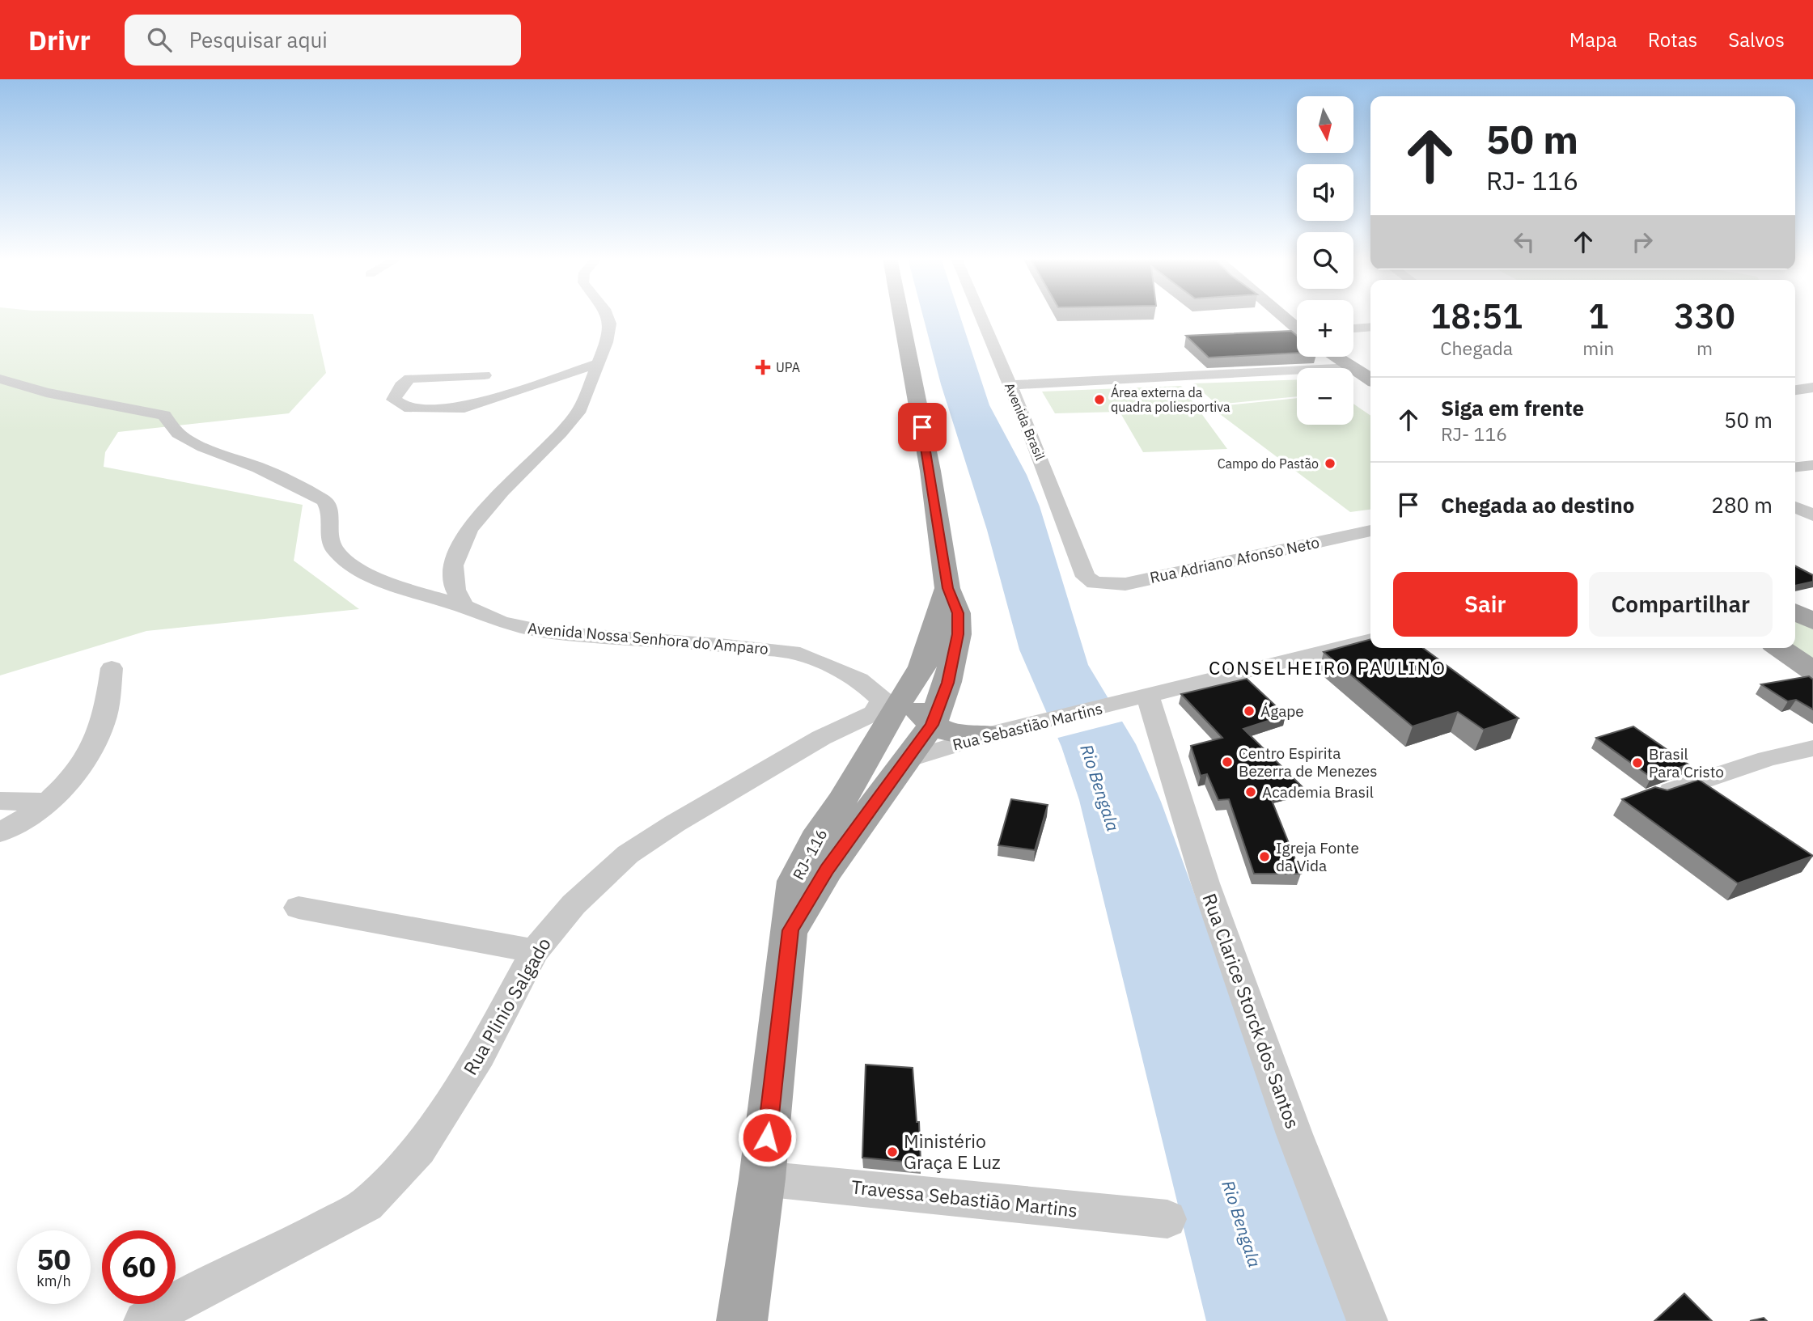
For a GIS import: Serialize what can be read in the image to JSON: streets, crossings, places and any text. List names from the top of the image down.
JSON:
{
  "streets": {
    "main road": ["RJ- 116"],
    "street": [
      "Avenida Brasil",
      "Rua Adriano Afonso Neto",
      "Avenida Nossa Senhora do Amparo",
      "Rua Sebastião Martins",
      "Rua Plinio Salgado",
      "Rua Clarice Storck dos Santos",
      "Travessa Sebastião Martins"
    ]
  },
  "crossings": [
    ["Avenida Brasil", "Rua Adriano Afonso Neto"],
    ["Avenida Nossa Senhora do Amparo", "RJ- 116"],
    ["Avenida Nossa Senhora do Amparo", "Rua Plinio Salgado"],
    ["Rua Sebastião Martins", "RJ- 116"],
    ["Rua Sebastião Martins", "Rua Clarice Storck dos Santos"],
    ["RJ- 116", "Rua Plinio Salgado"]
  ],
  "districts": ["CONSELHEIRO PAULINO"],
  "water": ["Rio Bengala"],
  "places": {
    "health": ["UPA"],
    "other": [
      "Área externa da quadra poliesportiva",
      "Campo do Pastão",
      "Ágape",
      "Centro Espirita Bezerra de Menezes",
      "Brasil Para Cristo",
      "Academia Brasil",
      "Igreja Fonte da Vida",
      "Ministério Graça E Luz"
    ]
  },
  "north": "bottom",
  "page": {
    "header": "Drivr",
    "search": "Pesquisar aqui",
    "nav": ["Mapa", "Rotas", "Salvos"],
    "map_buttons": ["+", "−"],
    "turn": ["50 m", "RJ- 116"],
    "eta": [
      "18:51",
      "Chegada",
      "1",
      "min",
      "330",
      "m"
    ],
    "list": [
      {
        "name": "Siga em frente",
        "note": "RJ- 116",
        "value": "50 m"
      },
      {
        "name": "Chegada ao destino",
        "value": "280 m"
      }
    ],
    "buttons": ["Sair", "Compartilhar"],
    "speed": "50 km/h",
    "limit": "60"
  }
}
